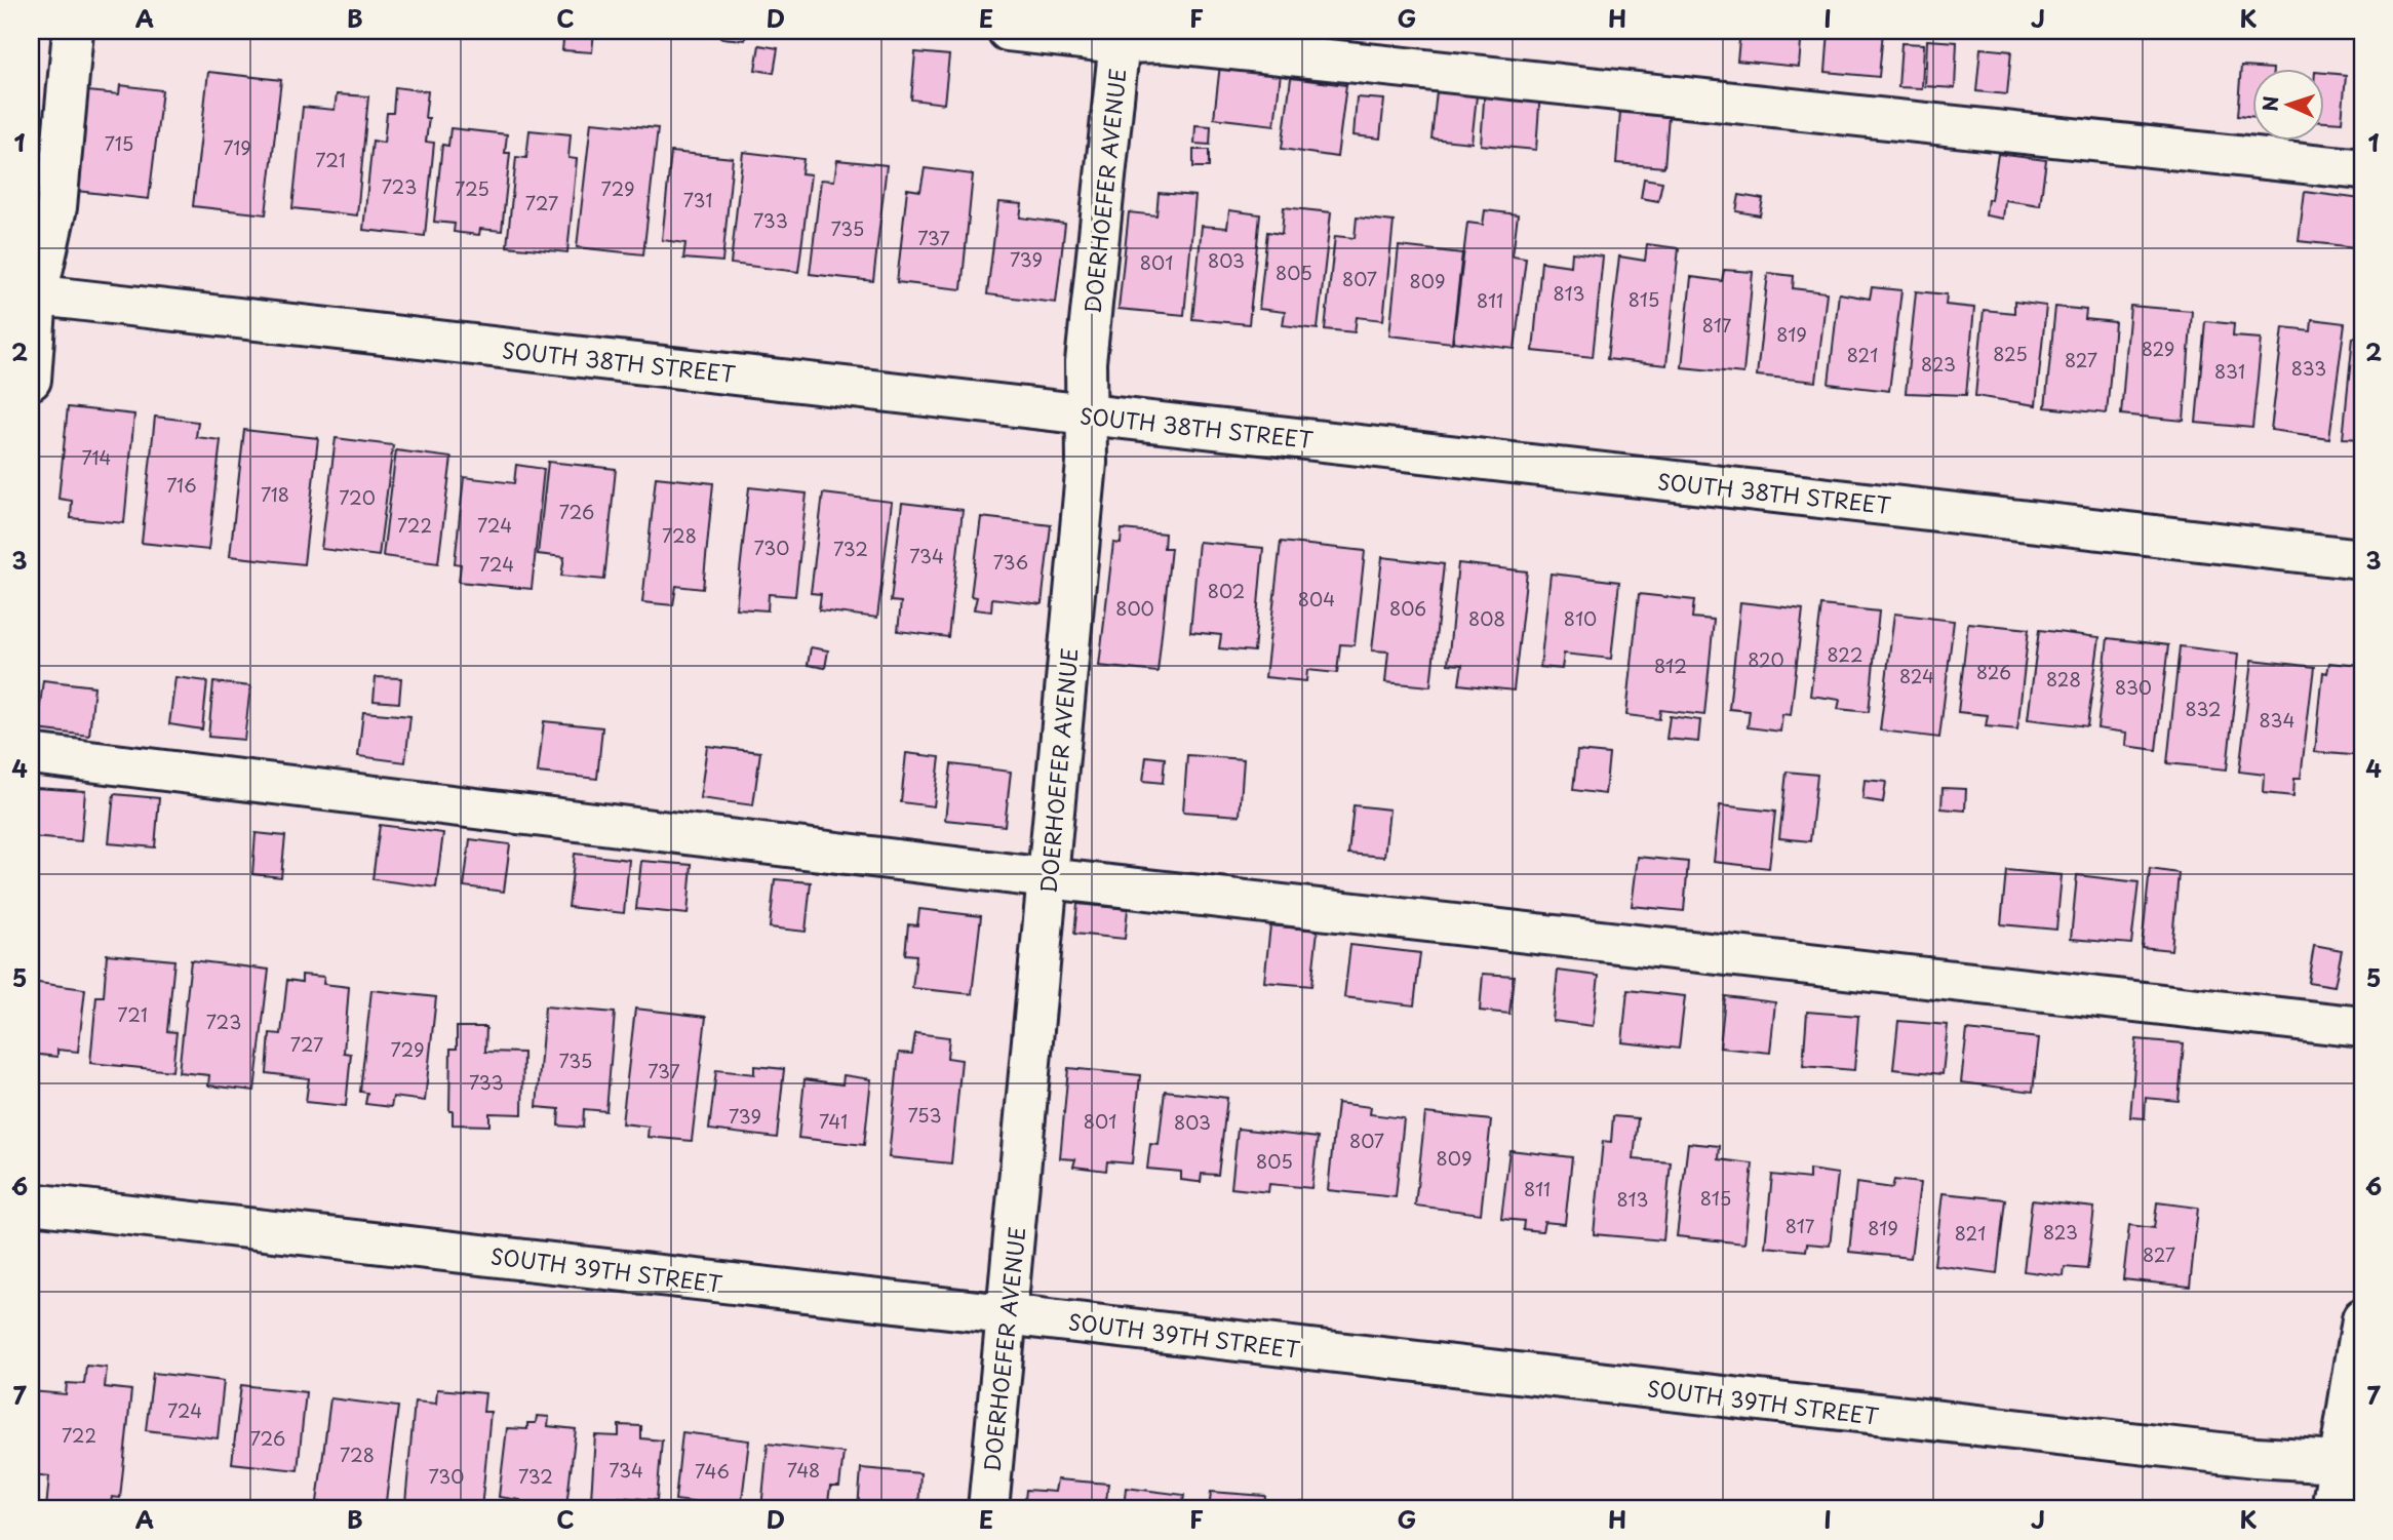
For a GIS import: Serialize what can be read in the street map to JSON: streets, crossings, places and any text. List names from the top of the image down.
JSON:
{
  "streets": {
    "street": ["DOERHOEFER AVENUE", "SOUTH 38TH STREET", "SOUTH 39TH STREET"]
  },
  "crossings": [
    ["DOERHOEFER AVENUE", "SOUTH 38TH STREET"],
    ["DOERHOEFER AVENUE", "SOUTH 39TH STREET"]
  ],
  "house_numbers": [
    "715",
    "719",
    "721",
    "723",
    "725",
    "729",
    "731",
    "727",
    "733",
    "735",
    "737",
    "739",
    "803",
    "801",
    "805",
    "807",
    "809",
    "813",
    "815",
    "811",
    "817",
    "819",
    "829",
    "825",
    "821",
    "827",
    "823",
    "833",
    "831",
    "714",
    "716",
    "718",
    "720",
    "726",
    "722",
    "724",
    "728",
    "730",
    "732",
    "734",
    "736",
    "724",
    "802",
    "804",
    "800",
    "806",
    "808",
    "810",
    "822",
    "820",
    "812",
    "826",
    "824",
    "828",
    "830",
    "832",
    "834",
    "721",
    "723",
    "727",
    "729",
    "735",
    "737",
    "733",
    "753",
    "739",
    "741",
    "801",
    "803",
    "807",
    "809",
    "805",
    "811",
    "815",
    "813",
    "817",
    "819",
    "823",
    "821",
    "827",
    "724",
    "722",
    "726",
    "728",
    "734",
    "748",
    "746",
    "730",
    "732"
  ],
  "north": "left",
  "grid": {
    "columns": [
      "A",
      "B",
      "C",
      "D",
      "E",
      "F",
      "G",
      "H",
      "I",
      "J",
      "K"
    ],
    "rows": [
      "1",
      "2",
      "3",
      "4",
      "5",
      "6",
      "7"
    ]
  }
}
